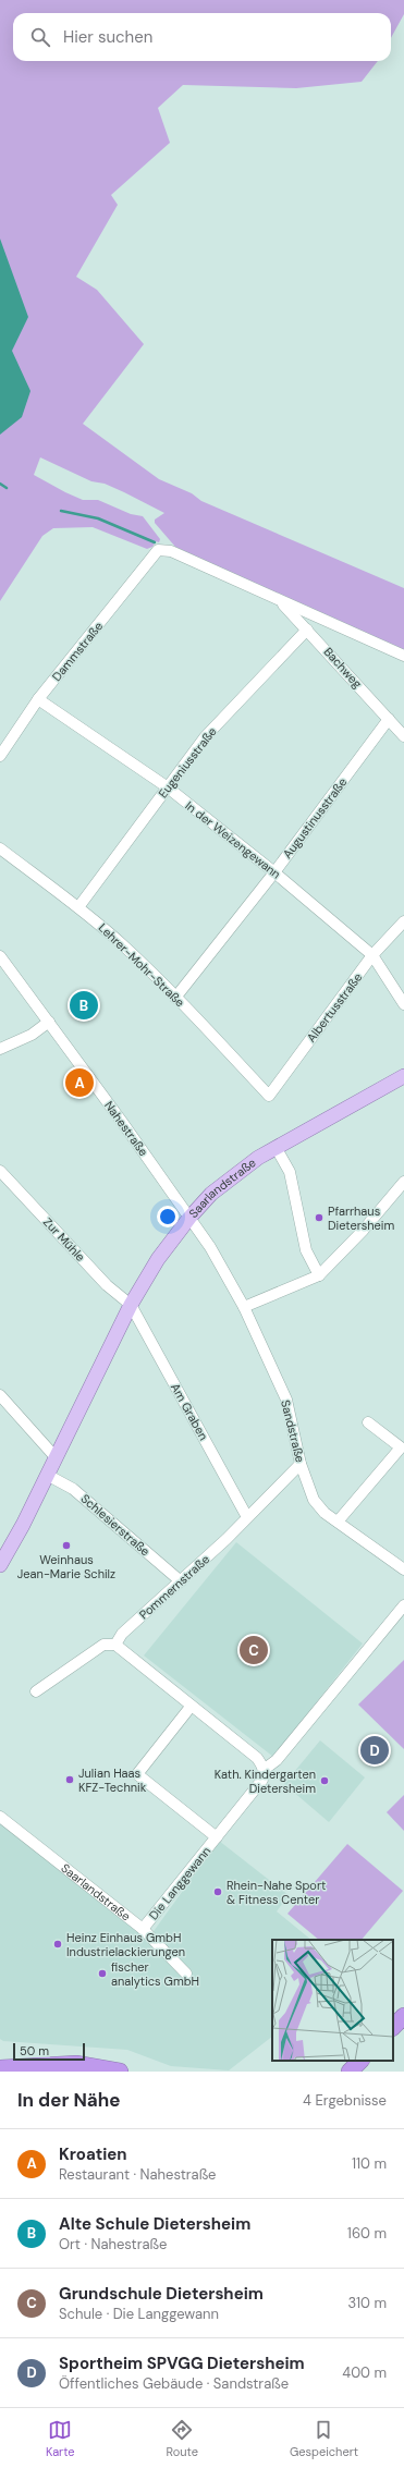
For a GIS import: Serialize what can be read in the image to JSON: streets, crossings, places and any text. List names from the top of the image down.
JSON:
{
  "streets": {
    "main road": ["Saarlandstraße"],
    "street": [
      "Dammstraße",
      "Bachweg",
      "Eugeniusstraße",
      "Augustinusstraße",
      "In der Weizengewann",
      "Lehrer-Mohr-Straße",
      "Albertusstraße",
      "Nahestraße",
      "Zur Mühle",
      "Am Graben",
      "Sandstraße",
      "Schlesierstraße",
      "Pommernstraße",
      "Die Langgewann"
    ]
  },
  "crossings": [
    ["Dammstraße", "Bachweg"],
    ["Dammstraße", "In der Weizengewann"],
    ["Bachweg", "Eugeniusstraße"],
    ["Bachweg", "Augustinusstraße"],
    ["Eugeniusstraße", "In der Weizengewann"],
    ["Eugeniusstraße", "Lehrer-Mohr-Straße"],
    ["Augustinusstraße", "In der Weizengewann"],
    ["Augustinusstraße", "Lehrer-Mohr-Straße"],
    ["In der Weizengewann", "Albertusstraße"],
    ["Lehrer-Mohr-Straße", "Albertusstraße"],
    ["Nahestraße", "Saarlandstraße"],
    ["Nahestraße", "Sandstraße"],
    ["Saarlandstraße", "Zur Mühle"],
    ["Saarlandstraße", "Am Graben"],
    ["Saarlandstraße", "Sandstraße"],
    ["Saarlandstraße", "Schlesierstraße"],
    ["Saarlandstraße", "Die Langgewann"],
    ["Zur Mühle", "Am Graben"],
    ["Am Graben", "Pommernstraße"],
    ["Sandstraße", "Pommernstraße"],
    ["Schlesierstraße", "Pommernstraße"]
  ],
  "places": [
    "Pfarrhaus Dietersheim",
    "Weinhaus Jean-Marie Schilz",
    "Julian Haas KFZ-Technik",
    "Kath. Kindergarten Dietersheim",
    "Rhein-Nahe Sport & Fitness Center",
    "Heinz Einhaus GmbH Industrielackierungen",
    "fischer analytics GmbH"
  ],
  "scale_bar": "50 m",
  "page": {
    "search": "Hier suchen",
    "pins": [
      "B",
      "A",
      "C",
      "D"
    ],
    "scale": "50 m",
    "heading": ["In der Nähe", "4 Ergebnisse"],
    "list": [
      {
        "mark": "A",
        "name": "Kroatien",
        "note": "Restaurant · Nahestraße",
        "value": "110 m"
      },
      {
        "mark": "B",
        "name": "Alte Schule Dietersheim",
        "note": "Ort · Nahestraße",
        "value": "160 m"
      },
      {
        "mark": "C",
        "name": "Grundschule Dietersheim",
        "note": "Schule · Die Langgewann",
        "value": "310 m"
      },
      {
        "mark": "D",
        "name": "Sportheim SPVGG Dietersheim",
        "note": "Öffentliches Gebäude · Sandstraße",
        "value": "400 m"
      }
    ],
    "nav": ["Karte", "Route", "Gespeichert"]
  }
}
